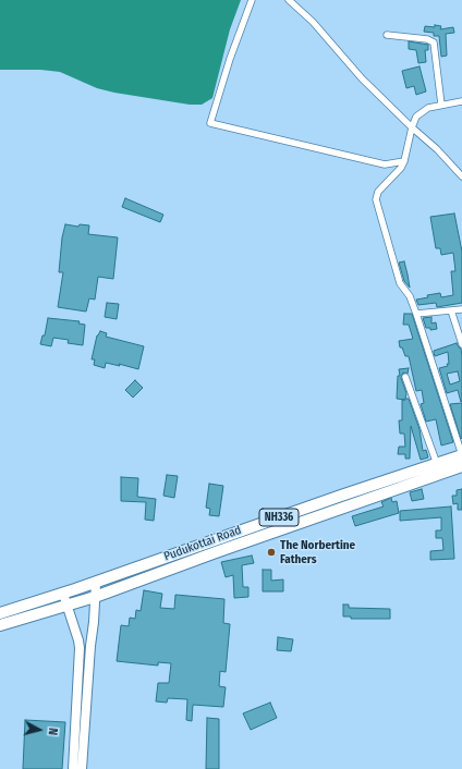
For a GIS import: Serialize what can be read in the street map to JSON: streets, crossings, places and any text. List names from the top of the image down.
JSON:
{
  "streets": {
    "highway": ["NH336", "Pudukottai Road"]
  },
  "places": ["The Norbertine Fathers"],
  "north": "right"
}
